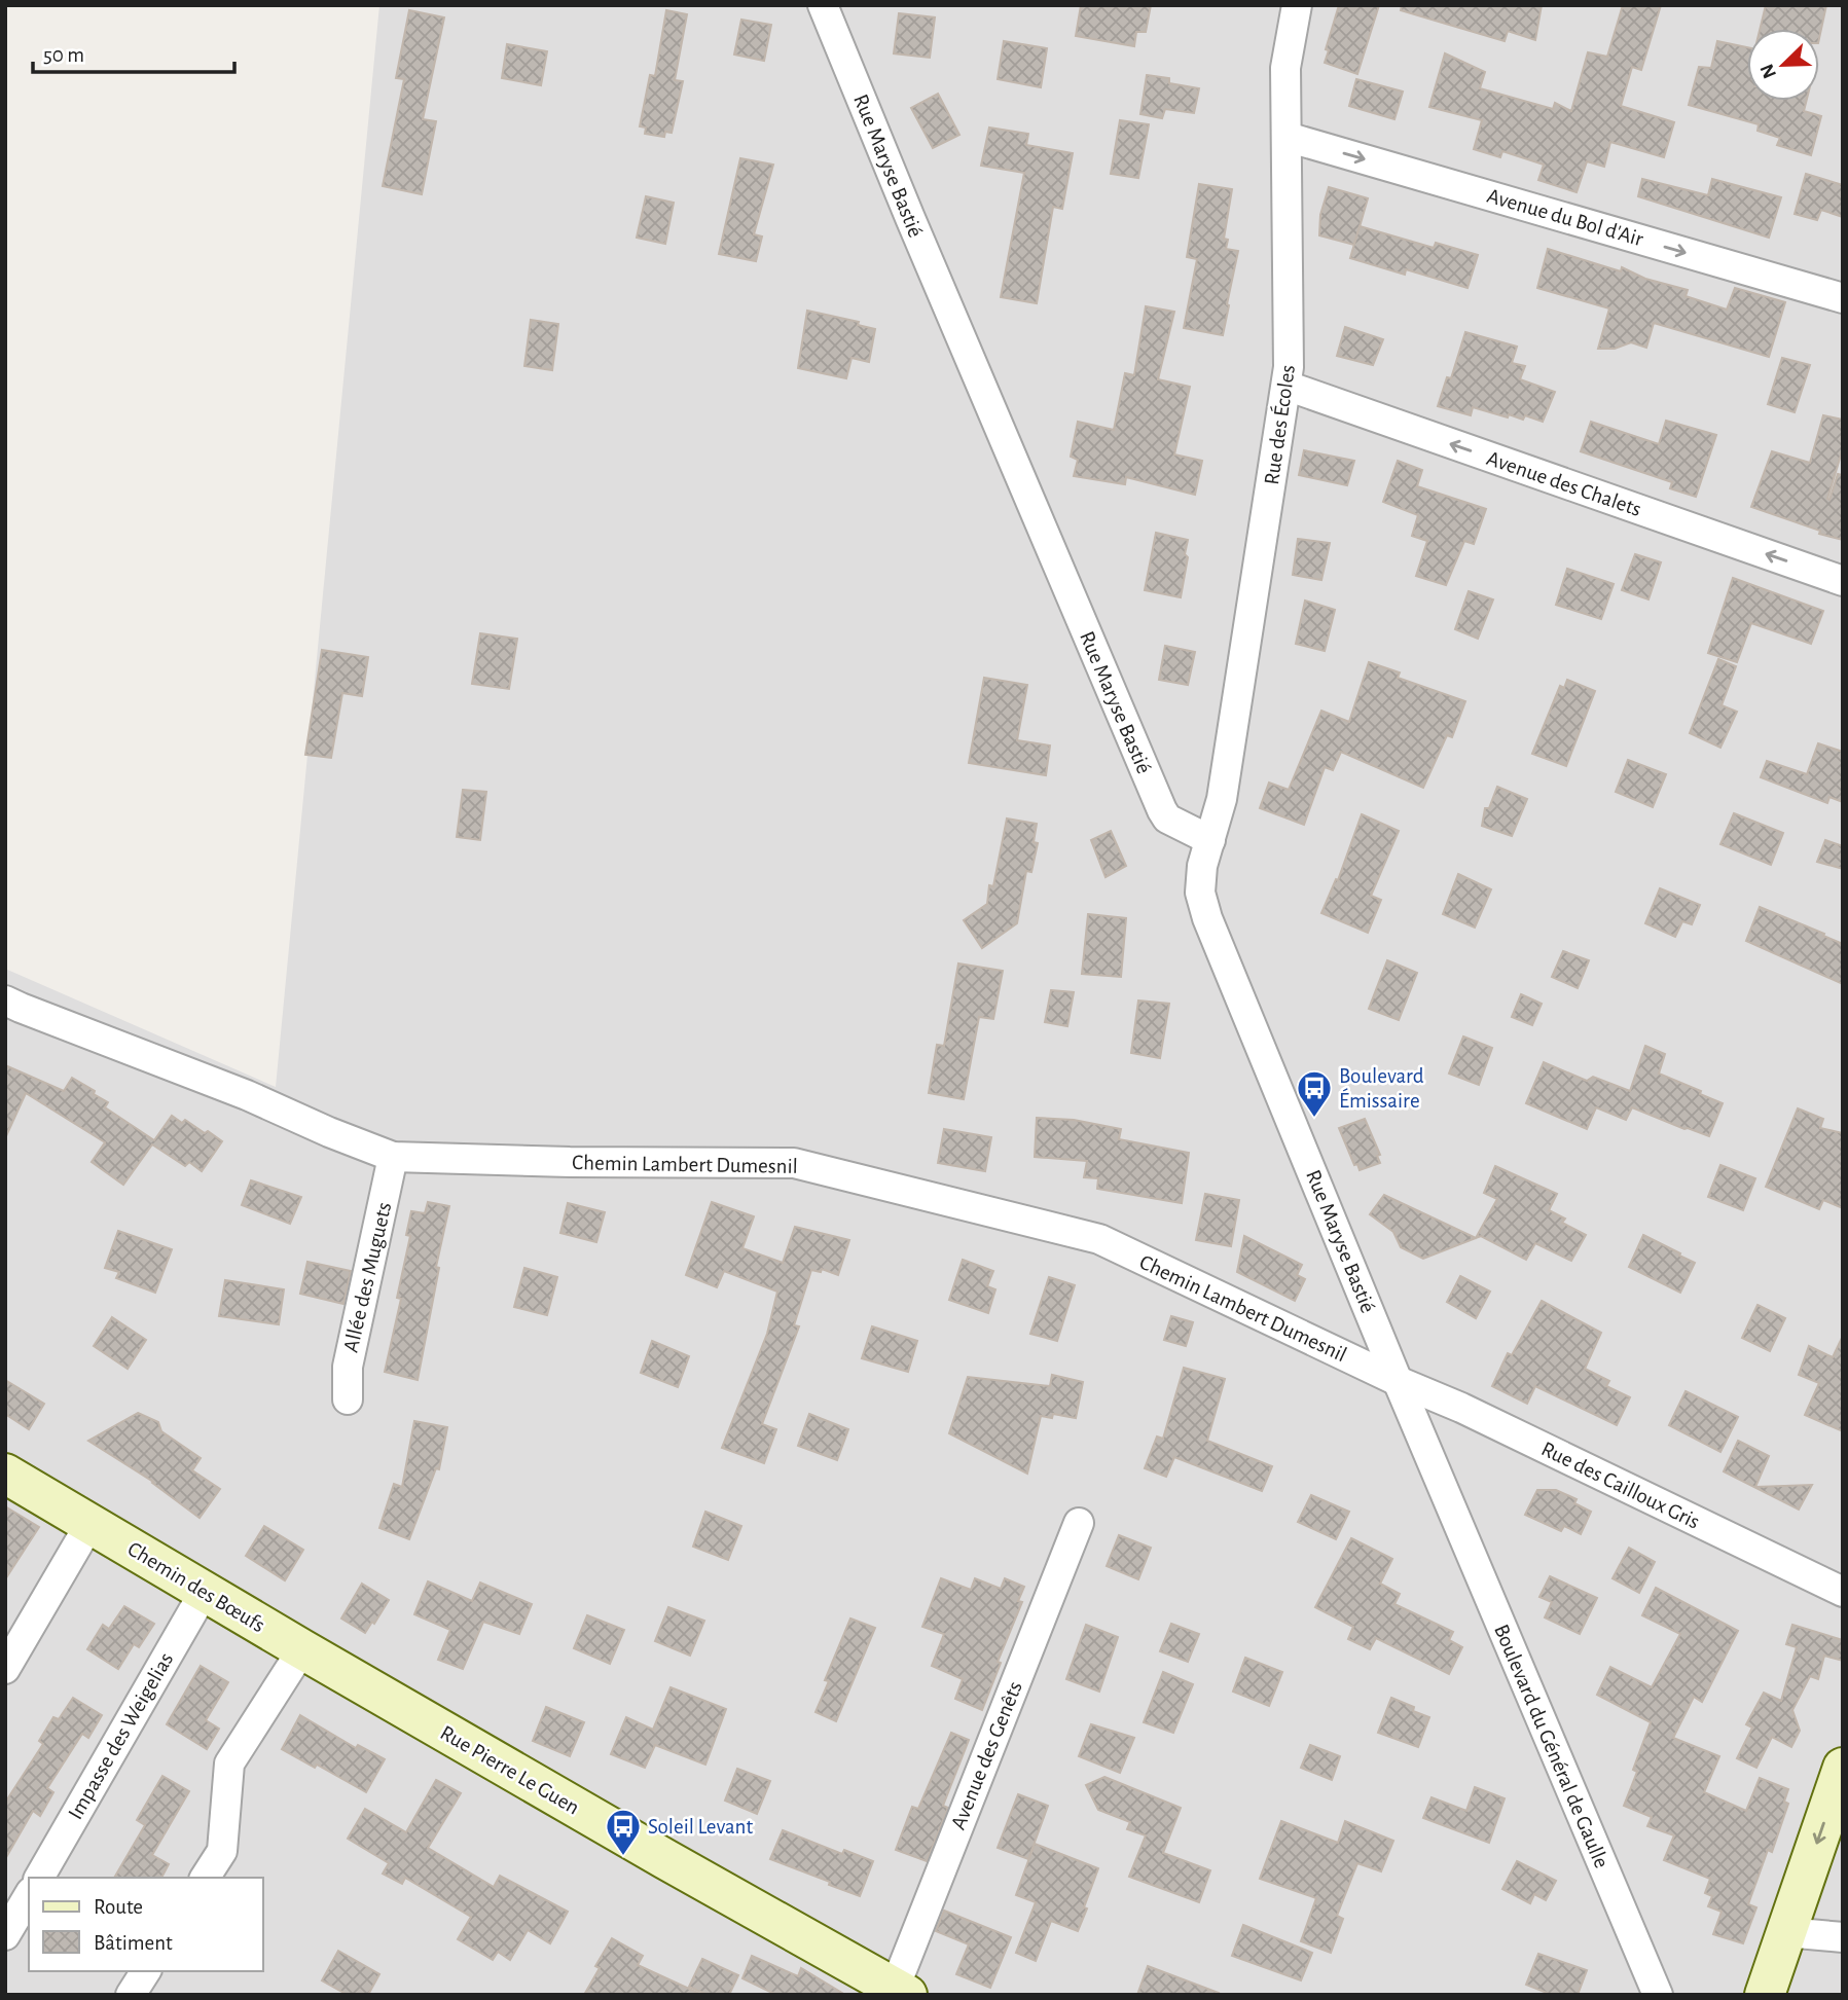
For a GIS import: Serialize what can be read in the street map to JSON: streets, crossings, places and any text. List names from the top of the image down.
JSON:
{
  "streets": {
    "street": [
      "Rue Maryse Bastié",
      "Avenue du Bol d'Air",
      "Rue des Écoles",
      "Avenue des Chalets",
      "Chemin Lambert Dumesnil",
      "Allée des Muguets",
      "Rue des Cailloux Gris",
      "Chemin des Bœufs",
      "Impasse des Weigelias",
      "Boulevard du Général de Gaulle",
      "Avenue des Genêts",
      "Rue Pierre Le Guen"
    ]
  },
  "crossings": [
    ["Rue Maryse Bastié", "Rue des Écoles"],
    ["Rue Maryse Bastié", "Chemin Lambert Dumesnil"],
    ["Rue Maryse Bastié", "Rue des Cailloux Gris"],
    ["Rue Maryse Bastié", "Boulevard du Général de Gaulle"],
    ["Avenue du Bol d'Air", "Rue des Écoles"],
    ["Rue des Écoles", "Avenue des Chalets"],
    ["Chemin Lambert Dumesnil", "Allée des Muguets"],
    ["Chemin Lambert Dumesnil", "Rue des Cailloux Gris"],
    ["Chemin des Bœufs", "Impasse des Weigelias"],
    ["Chemin des Bœufs", "Rue Pierre Le Guen"],
    ["Avenue des Genêts", "Rue Pierre Le Guen"]
  ],
  "one_way": ["Avenue du Bol d'Air", "Avenue des Chalets"],
  "places": {
    "bus stop": ["Boulevard Émissaire", "Soleil Levant"]
  },
  "legend": ["Route", "Bâtiment"],
  "scale_bar": "50 m",
  "north": "bottom left"
}
